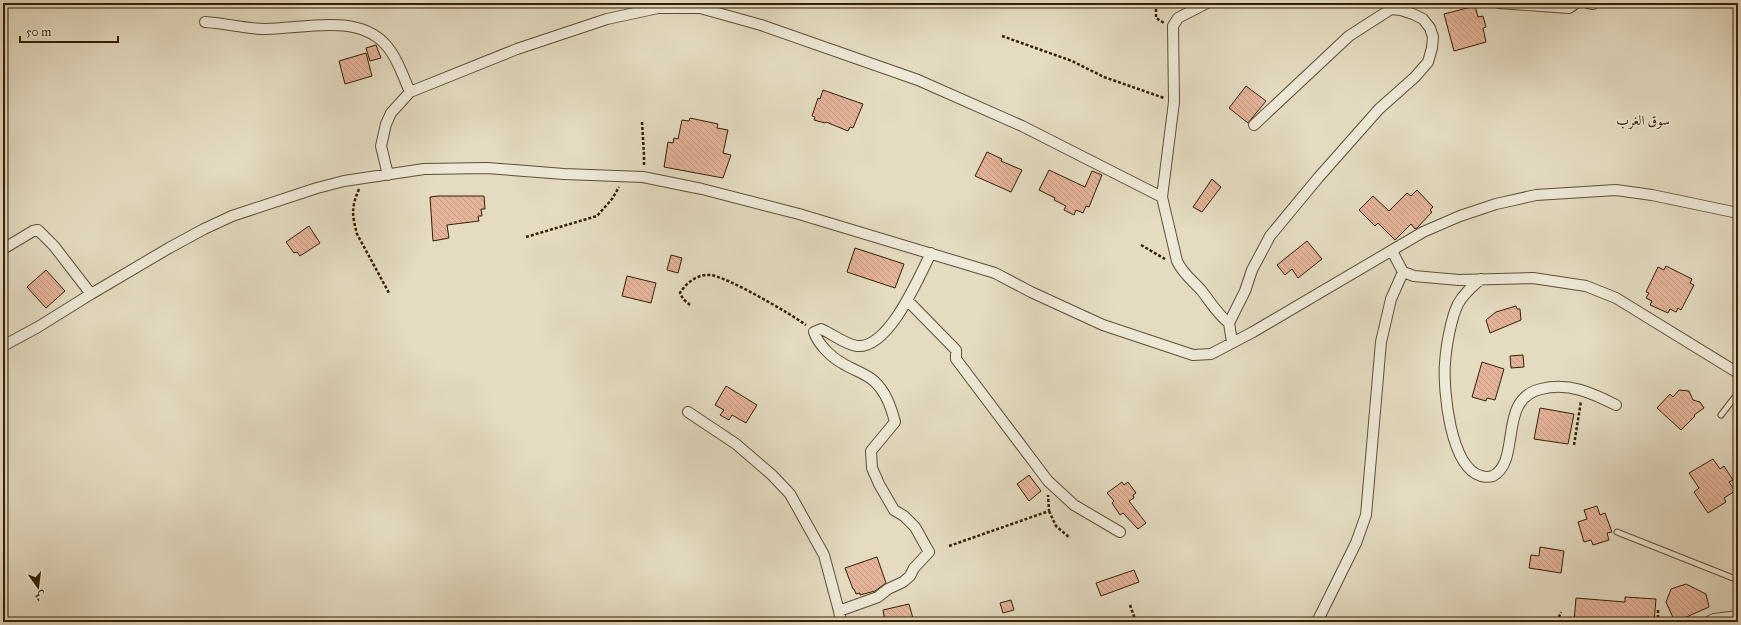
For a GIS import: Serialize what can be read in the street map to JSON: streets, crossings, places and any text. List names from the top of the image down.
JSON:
{
  "districts": ["سوق الغرب"],
  "scale_bar": "50 m",
  "north": "bottom"
}
